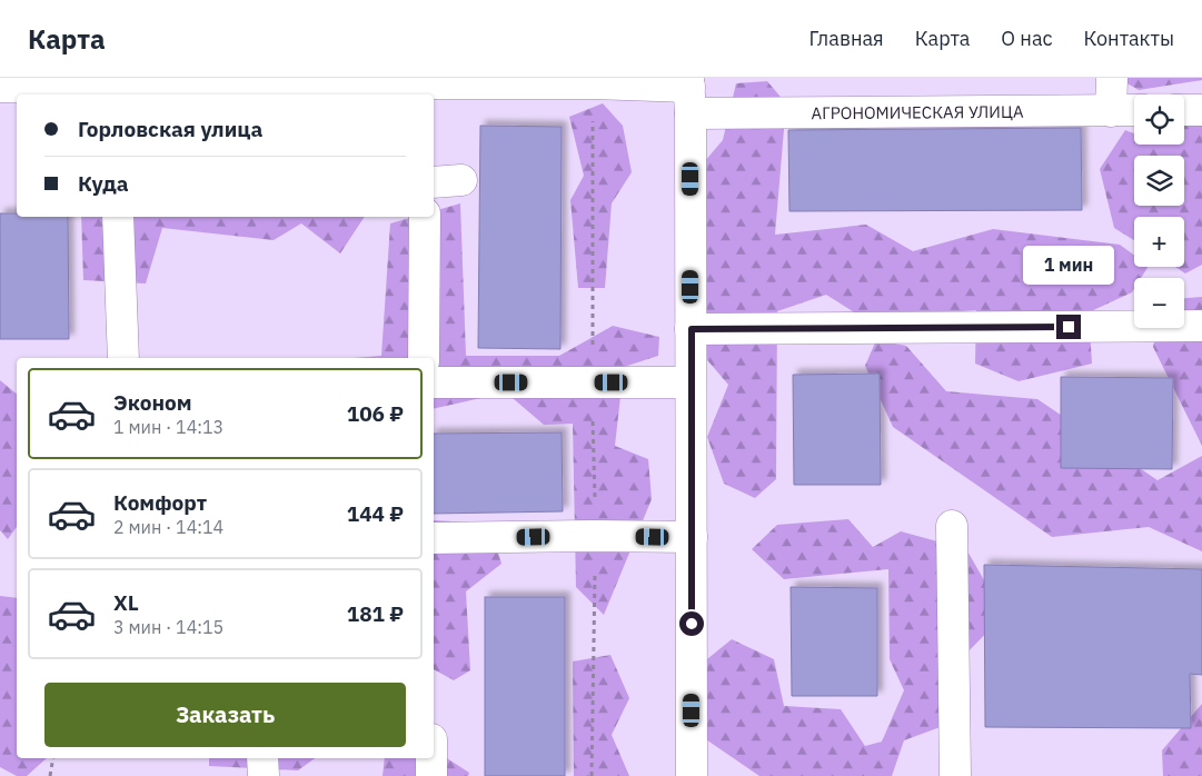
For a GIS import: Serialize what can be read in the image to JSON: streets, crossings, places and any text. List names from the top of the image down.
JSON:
{
  "streets": {
    "street": ["АГРОНОМИЧЕСКАЯ УЛИЦА"]
  },
  "page": {
    "header": "Карта",
    "nav": [
      "Главная",
      "Карта",
      "О нас",
      "Контакты"
    ],
    "map_buttons": ["+", "−"],
    "banner": ["Горловская улица", "Куда"],
    "bubble": "1 мин",
    "list": [
      {
        "name": "Эконом",
        "note": "1 мин · 14:13",
        "value": "106 ₽"
      },
      {
        "name": "Комфорт",
        "note": "2 мин · 14:14",
        "value": "144 ₽"
      },
      {
        "name": "XL",
        "note": "3 мин · 14:15",
        "value": "181 ₽"
      }
    ],
    "buttons": "Заказать"
  }
}
